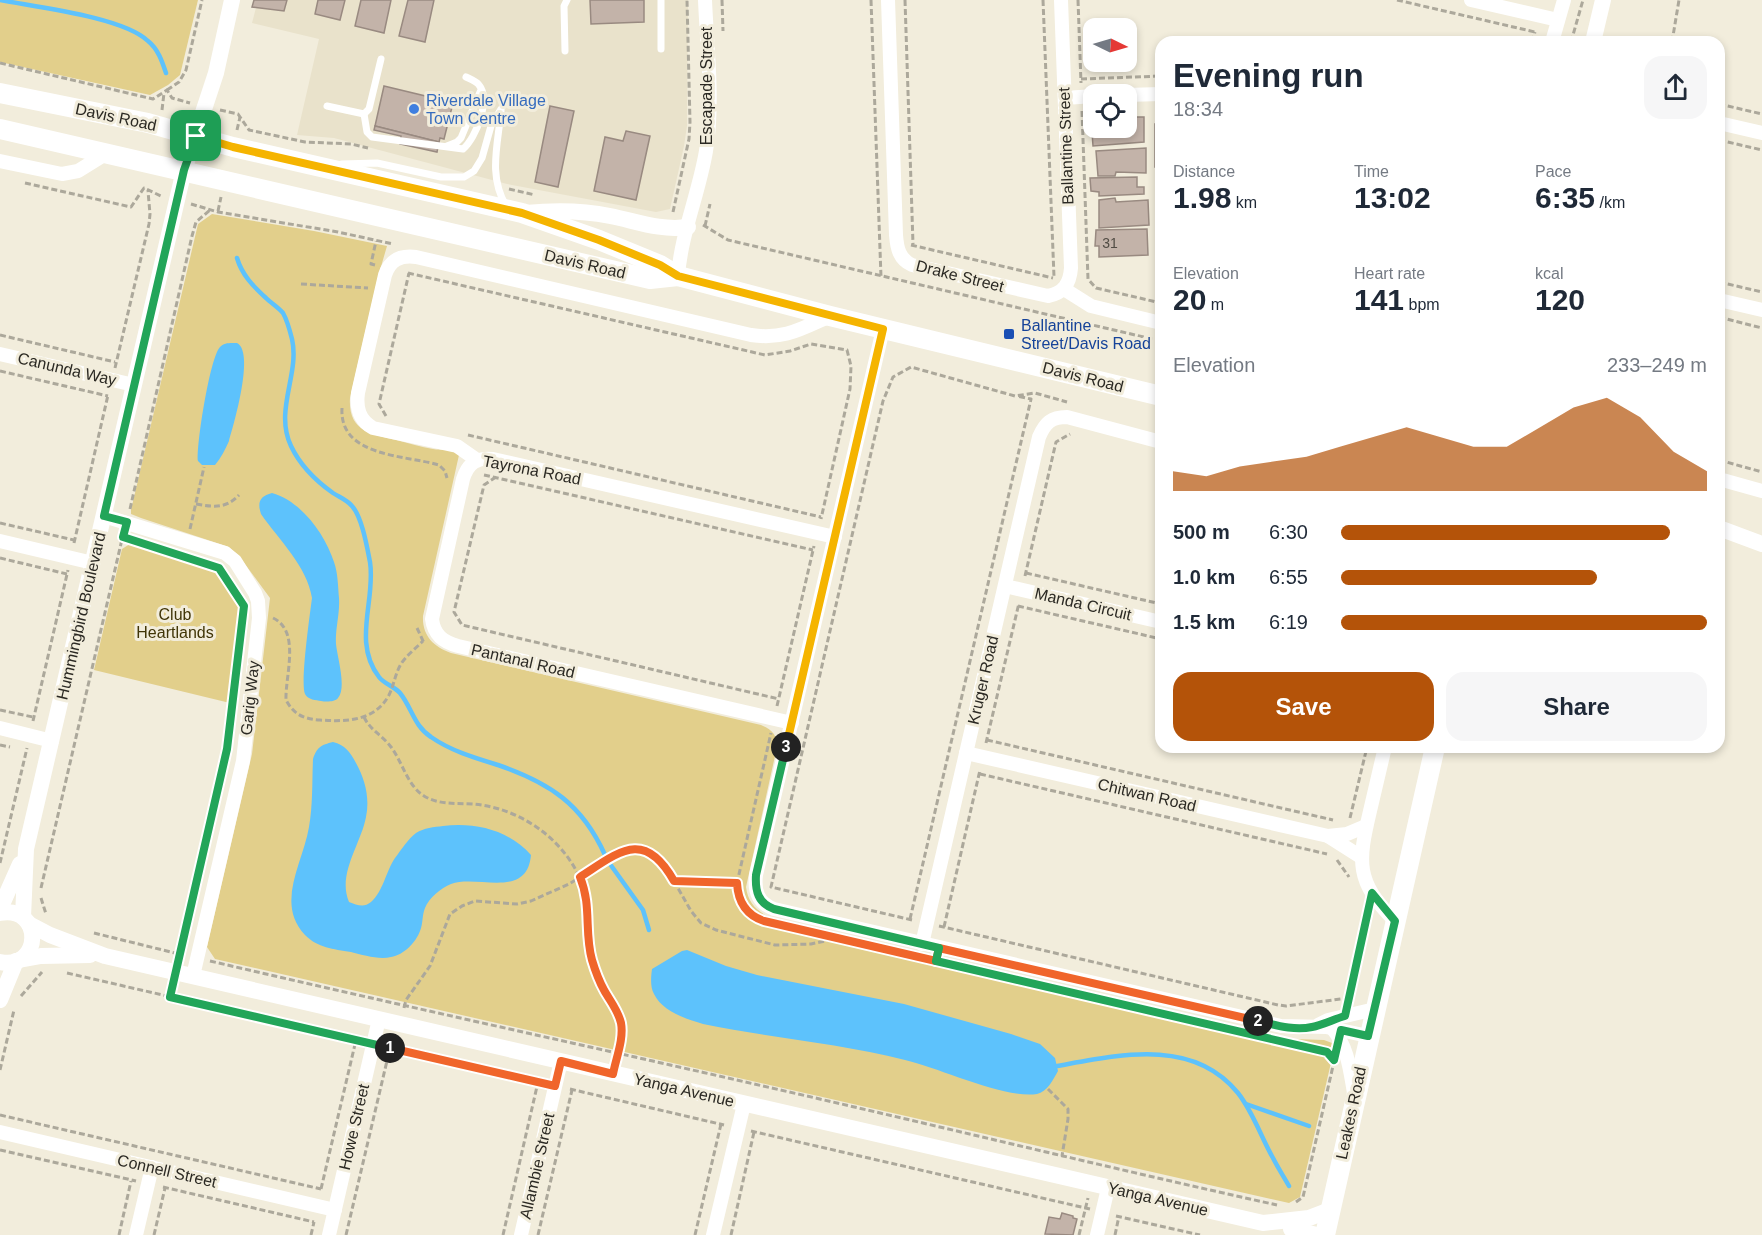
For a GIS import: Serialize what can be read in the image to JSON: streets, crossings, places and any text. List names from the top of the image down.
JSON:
{
  "streets": {
    "main road": ["Davis Road", "Leakes Road"],
    "street": [
      "Escapade Street",
      "Ballantine Street",
      "Drake Street",
      "Canunda Way",
      "Tayrona Road",
      "Manda Circuit",
      "Hummingbird Boulevard",
      "Pantanal Road",
      "Kruger Road",
      "Garig Way",
      "Chitwan Road",
      "Yanga Avenue",
      "Howe Street",
      "Allambie Street",
      "Connell Street"
    ]
  },
  "crossings": [
    ["Escapade Street", "Davis Road"],
    ["Davis Road", "Tayrona Road"],
    ["Davis Road", "Hummingbird Boulevard"],
    ["Ballantine Street", "Drake Street"],
    ["Canunda Way", "Hummingbird Boulevard"],
    ["Manda Circuit", "Kruger Road"],
    ["Hummingbird Boulevard", "Garig Way"],
    ["Hummingbird Boulevard", "Yanga Avenue"],
    ["Kruger Road", "Chitwan Road"],
    ["Garig Way", "Yanga Avenue"],
    ["Yanga Avenue", "Leakes Road"],
    ["Yanga Avenue", "Howe Street"],
    ["Yanga Avenue", "Allambie Street"],
    ["Howe Street", "Connell Street"]
  ],
  "parks": ["Club Heartlands"],
  "places": {
    "other": ["Riverdale Village Town Centre"],
    "transit": ["Ballantine Street/Davis Road"]
  },
  "house_numbers": ["31"],
  "north": "right",
  "page": {
    "heading": ["Evening run", "18:34"],
    "stats": [
      ["Distance", "1.98 km"],
      ["Time", "13:02"],
      ["Pace", "6:35 /km"],
      ["Elevation", "20 m"],
      ["Heart rate", "141 bpm"],
      ["kcal", "120"]
    ],
    "chart": ["Elevation", "233–249 m"],
    "list": [
      {
        "name": "500 m",
        "note": "6:30"
      },
      {
        "name": "1.0 km",
        "note": "6:55"
      },
      {
        "name": "1.5 km",
        "note": "6:19"
      }
    ],
    "buttons": ["Save", "Share"],
    "pins": ["3", "2", "1"]
  }
}
